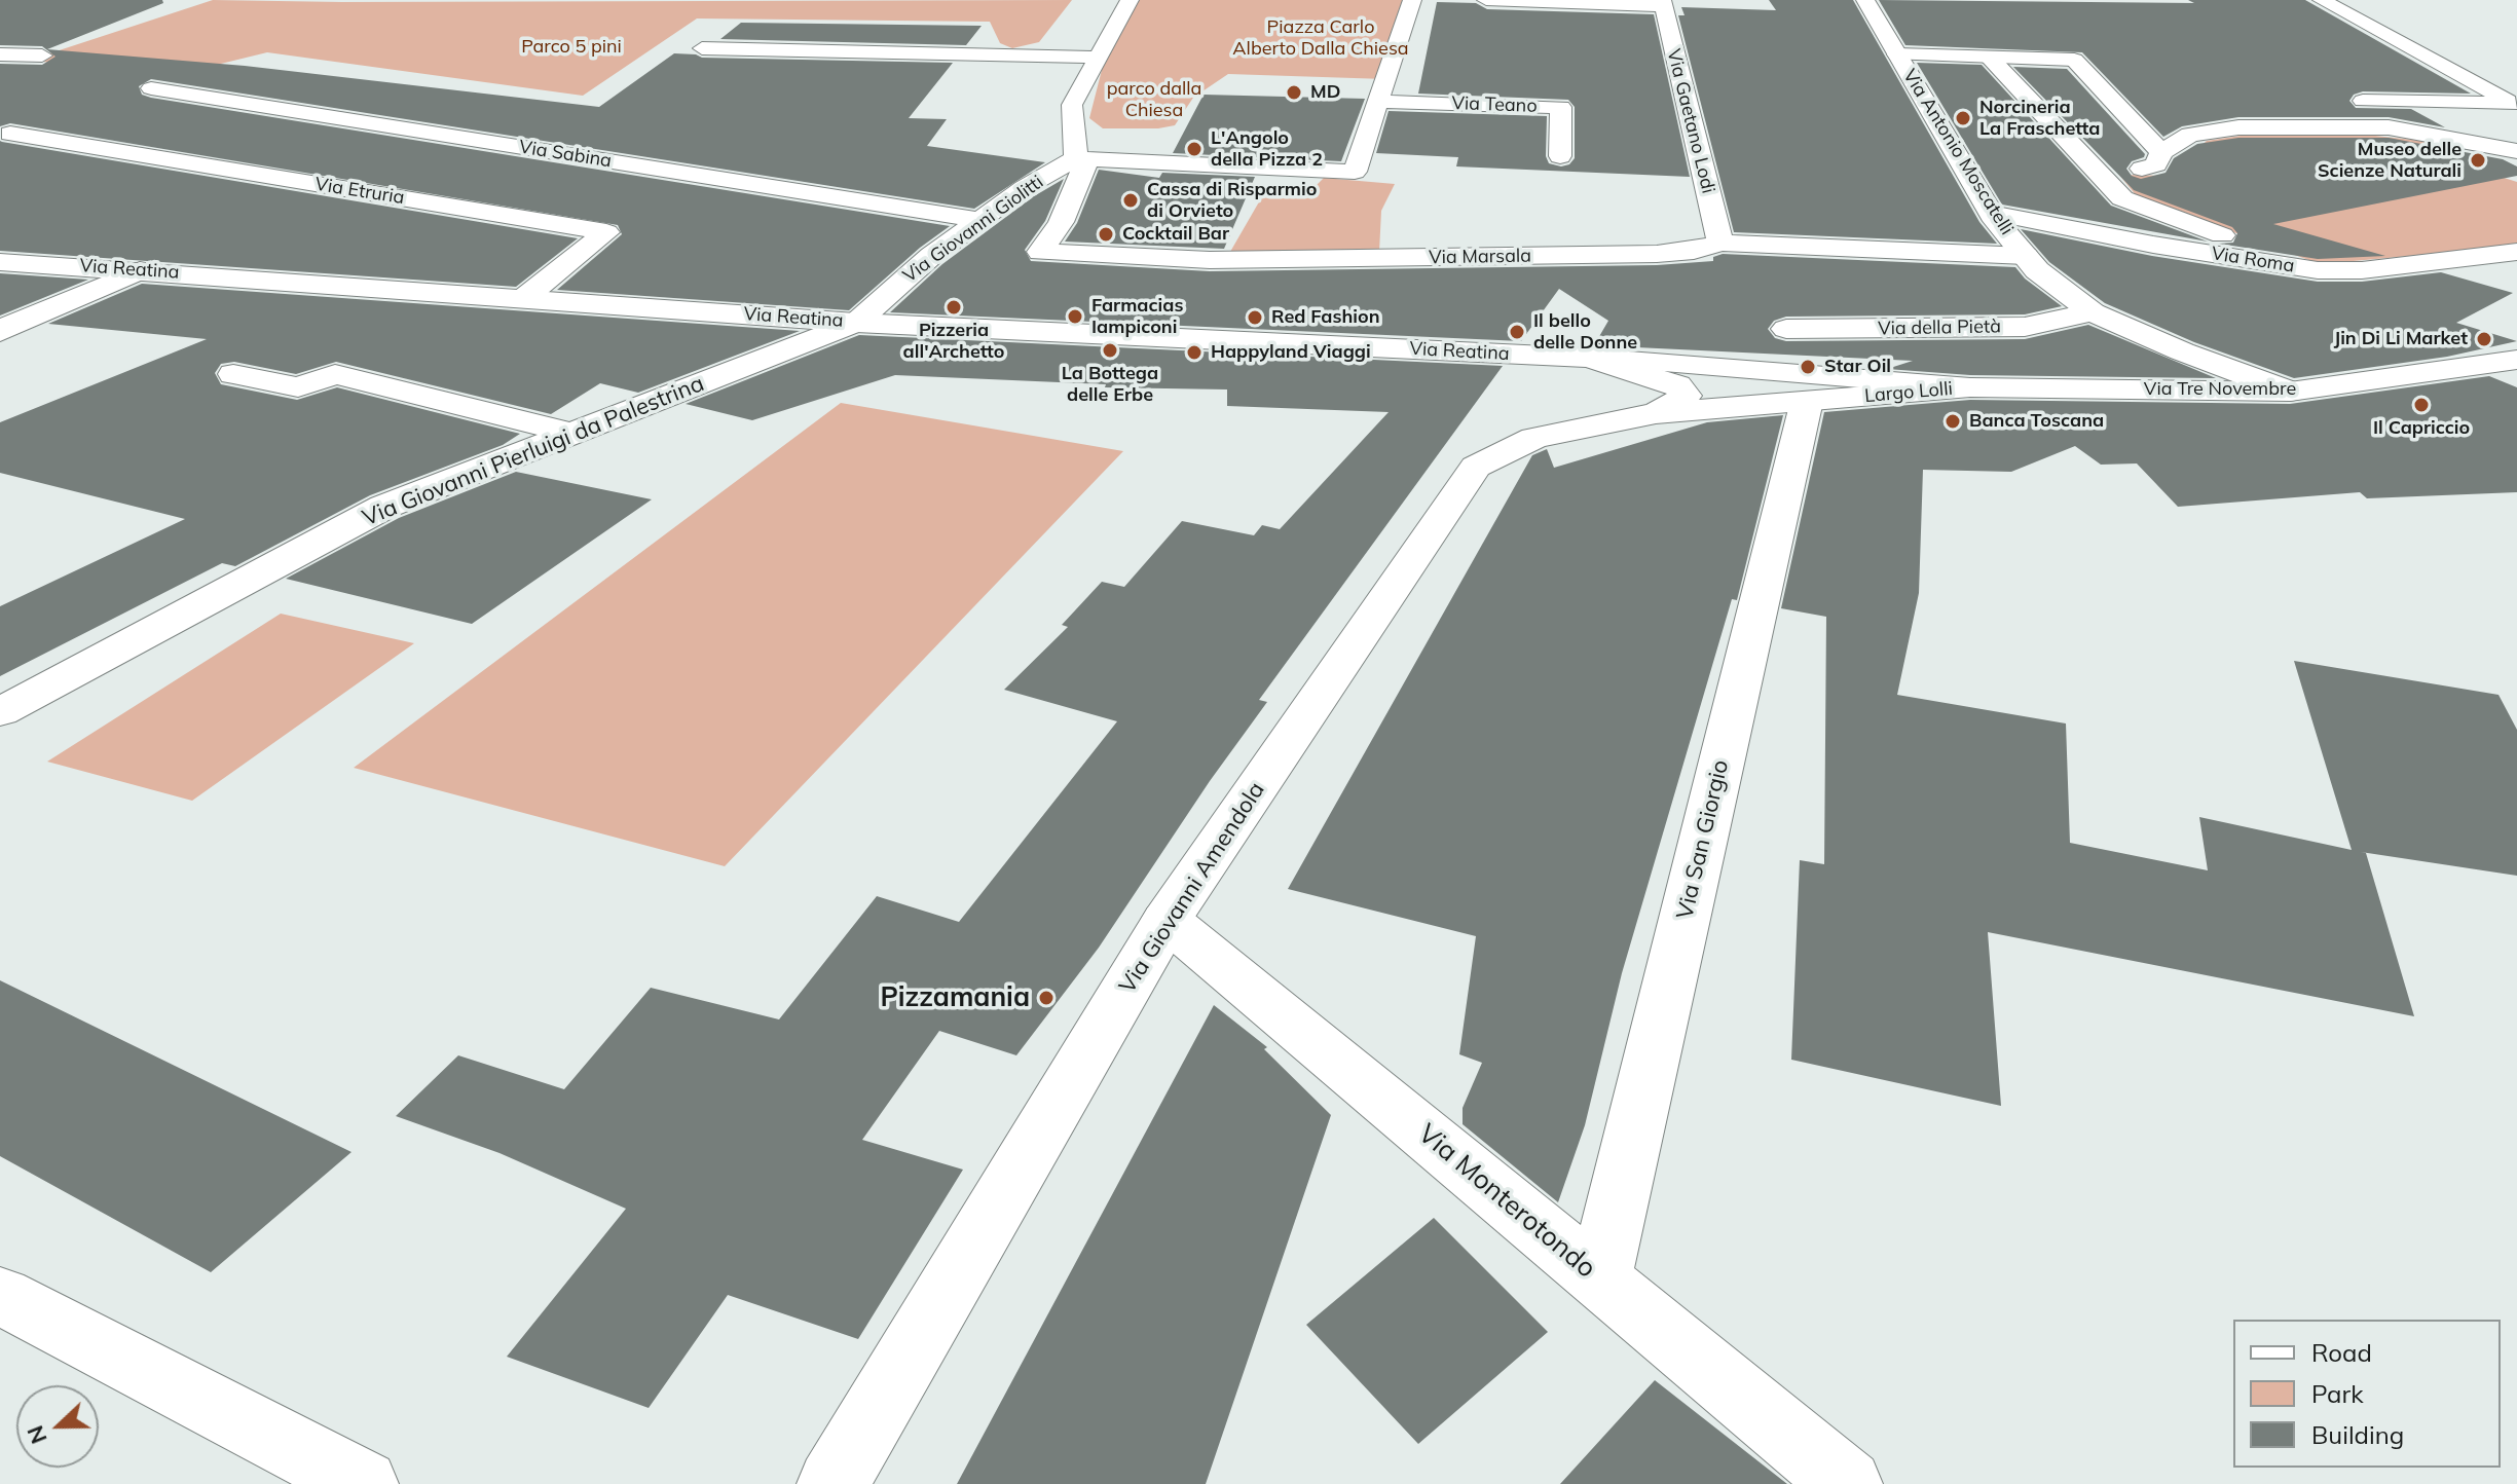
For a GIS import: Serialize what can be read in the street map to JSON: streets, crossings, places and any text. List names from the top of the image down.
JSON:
{
  "streets": {
    "street": [
      "Via Teano",
      "Via Gaetano Lodi",
      "Via Antonio Moscatelli",
      "Via Sabina",
      "Via Etruria",
      "Via Giovanni Giolitti",
      "Via Marsala",
      "Via Roma",
      "Via Reatina",
      "Via della Pietà",
      "Via Tre Novembre",
      "Largo Lolli",
      "Via Giovanni Pierluigi da Palestrina",
      "Via San Giorgio",
      "Via Giovanni Amendola",
      "Via Monterotondo"
    ]
  },
  "crossings": [
    ["Via Gaetano Lodi", "Via Marsala"],
    ["Via Antonio Moscatelli", "Via Marsala"],
    ["Via Antonio Moscatelli", "Via Roma"],
    ["Via Antonio Moscatelli", "Via della Pietà"],
    ["Via Antonio Moscatelli", "Via Tre Novembre"],
    ["Via Sabina", "Via Giovanni Giolitti"],
    ["Via Etruria", "Via Reatina"],
    ["Via Giovanni Giolitti", "Via Reatina"],
    ["Via Giovanni Giolitti", "Via Giovanni Pierluigi da Palestrina"],
    ["Via Reatina", "Largo Lolli"],
    ["Via Reatina", "Via Giovanni Pierluigi da Palestrina"],
    ["Via Tre Novembre", "Largo Lolli"],
    ["Largo Lolli", "Via San Giorgio"],
    ["Largo Lolli", "Via Giovanni Amendola"],
    ["Via San Giorgio", "Via Monterotondo"],
    ["Via Giovanni Amendola", "Via Monterotondo"]
  ],
  "parks": ["Piazza Carlo Alberto Dalla Chiesa", "Parco 5 pini", "parco dalla Chiesa"],
  "places": [
    "MD",
    "Norcineria La Fraschetta",
    "L'Angolo della Pizza 2",
    "Museo delle Scienze Naturali",
    "Cassa di Risparmio di Orvieto",
    "Cocktail Bar",
    "Pizzeria all'Archetto",
    "Farmacias Iampiconi",
    "Red Fashion",
    "Il bello delle Donne",
    "Jin Di Li Market",
    "La Bottega delle Erbe",
    "Happyland Viaggi",
    "Star Oil",
    "Il Capriccio",
    "Banca Toscana",
    "Pizzamania"
  ],
  "legend": ["Road", "Park", "Building"],
  "north": "left"
}
